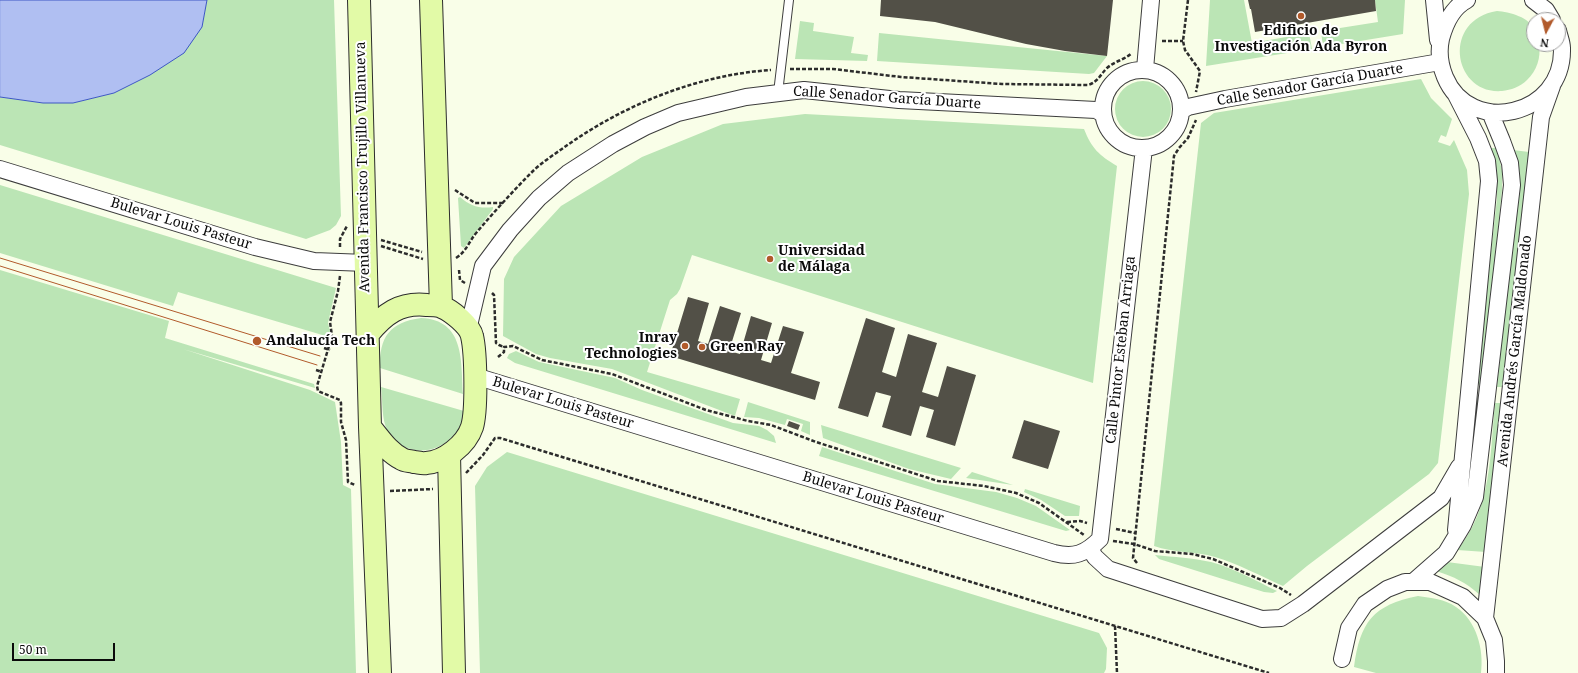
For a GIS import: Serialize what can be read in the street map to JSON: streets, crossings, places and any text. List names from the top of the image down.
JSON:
{
  "streets": {
    "street": [
      "Calle Senador García Duarte",
      "Avenida Francisco Trujillo Villanueva",
      "Bulevar Louis Pasteur",
      "Calle Pintor Esteban Arriaga",
      "Avenida Andrés García Maldonado"
    ]
  },
  "crossings": [
    ["Calle Senador García Duarte", "Avenida Francisco Trujillo Villanueva"],
    ["Calle Senador García Duarte", "Bulevar Louis Pasteur"],
    ["Calle Senador García Duarte", "Calle Pintor Esteban Arriaga"],
    ["Calle Senador García Duarte", "Avenida Andrés García Maldonado"],
    ["Avenida Francisco Trujillo Villanueva", "Bulevar Louis Pasteur"],
    ["Bulevar Louis Pasteur", "Calle Pintor Esteban Arriaga"]
  ],
  "places": [
    "Edificio de Investigación Ada Byron",
    "Universidad de Málaga",
    "Andalucía Tech",
    "Inray Technologies",
    "Green Ray"
  ],
  "scale_bar": "50 m",
  "north": "bottom"
}
